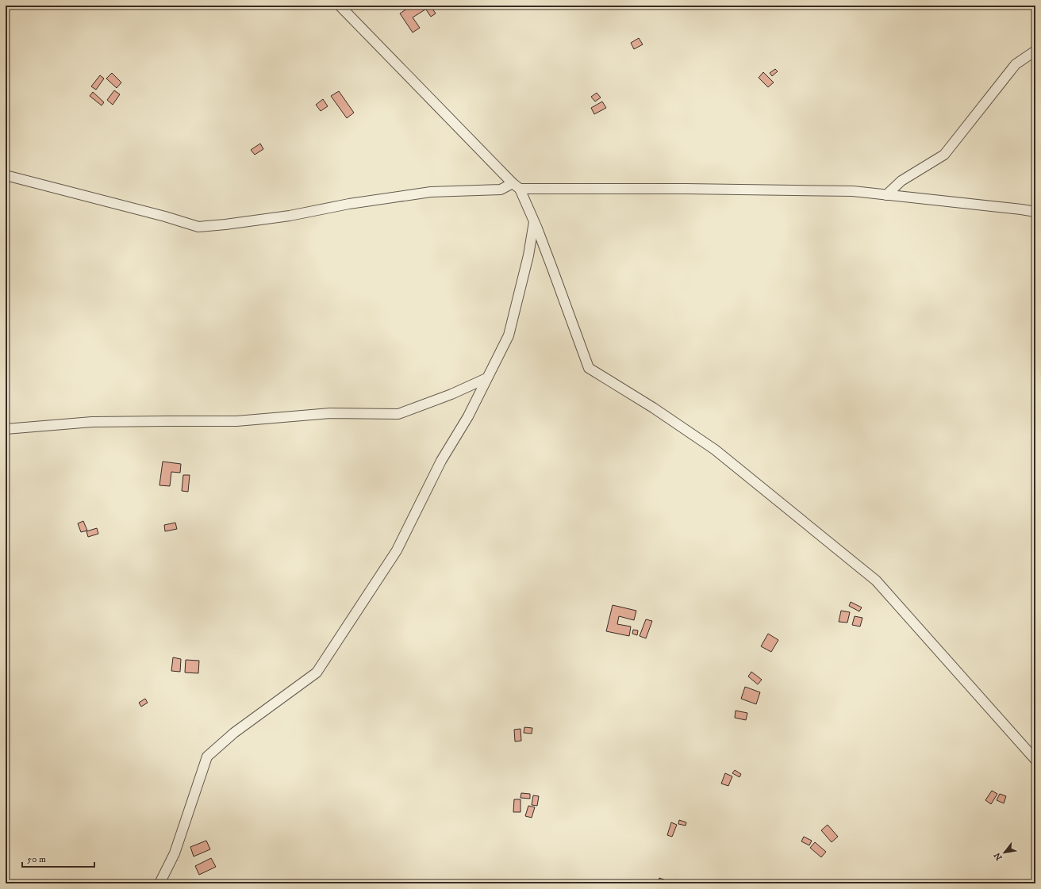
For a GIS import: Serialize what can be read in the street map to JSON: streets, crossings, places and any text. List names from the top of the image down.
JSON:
{
  "scale_bar": "50 m",
  "north": "bottom left"
}
